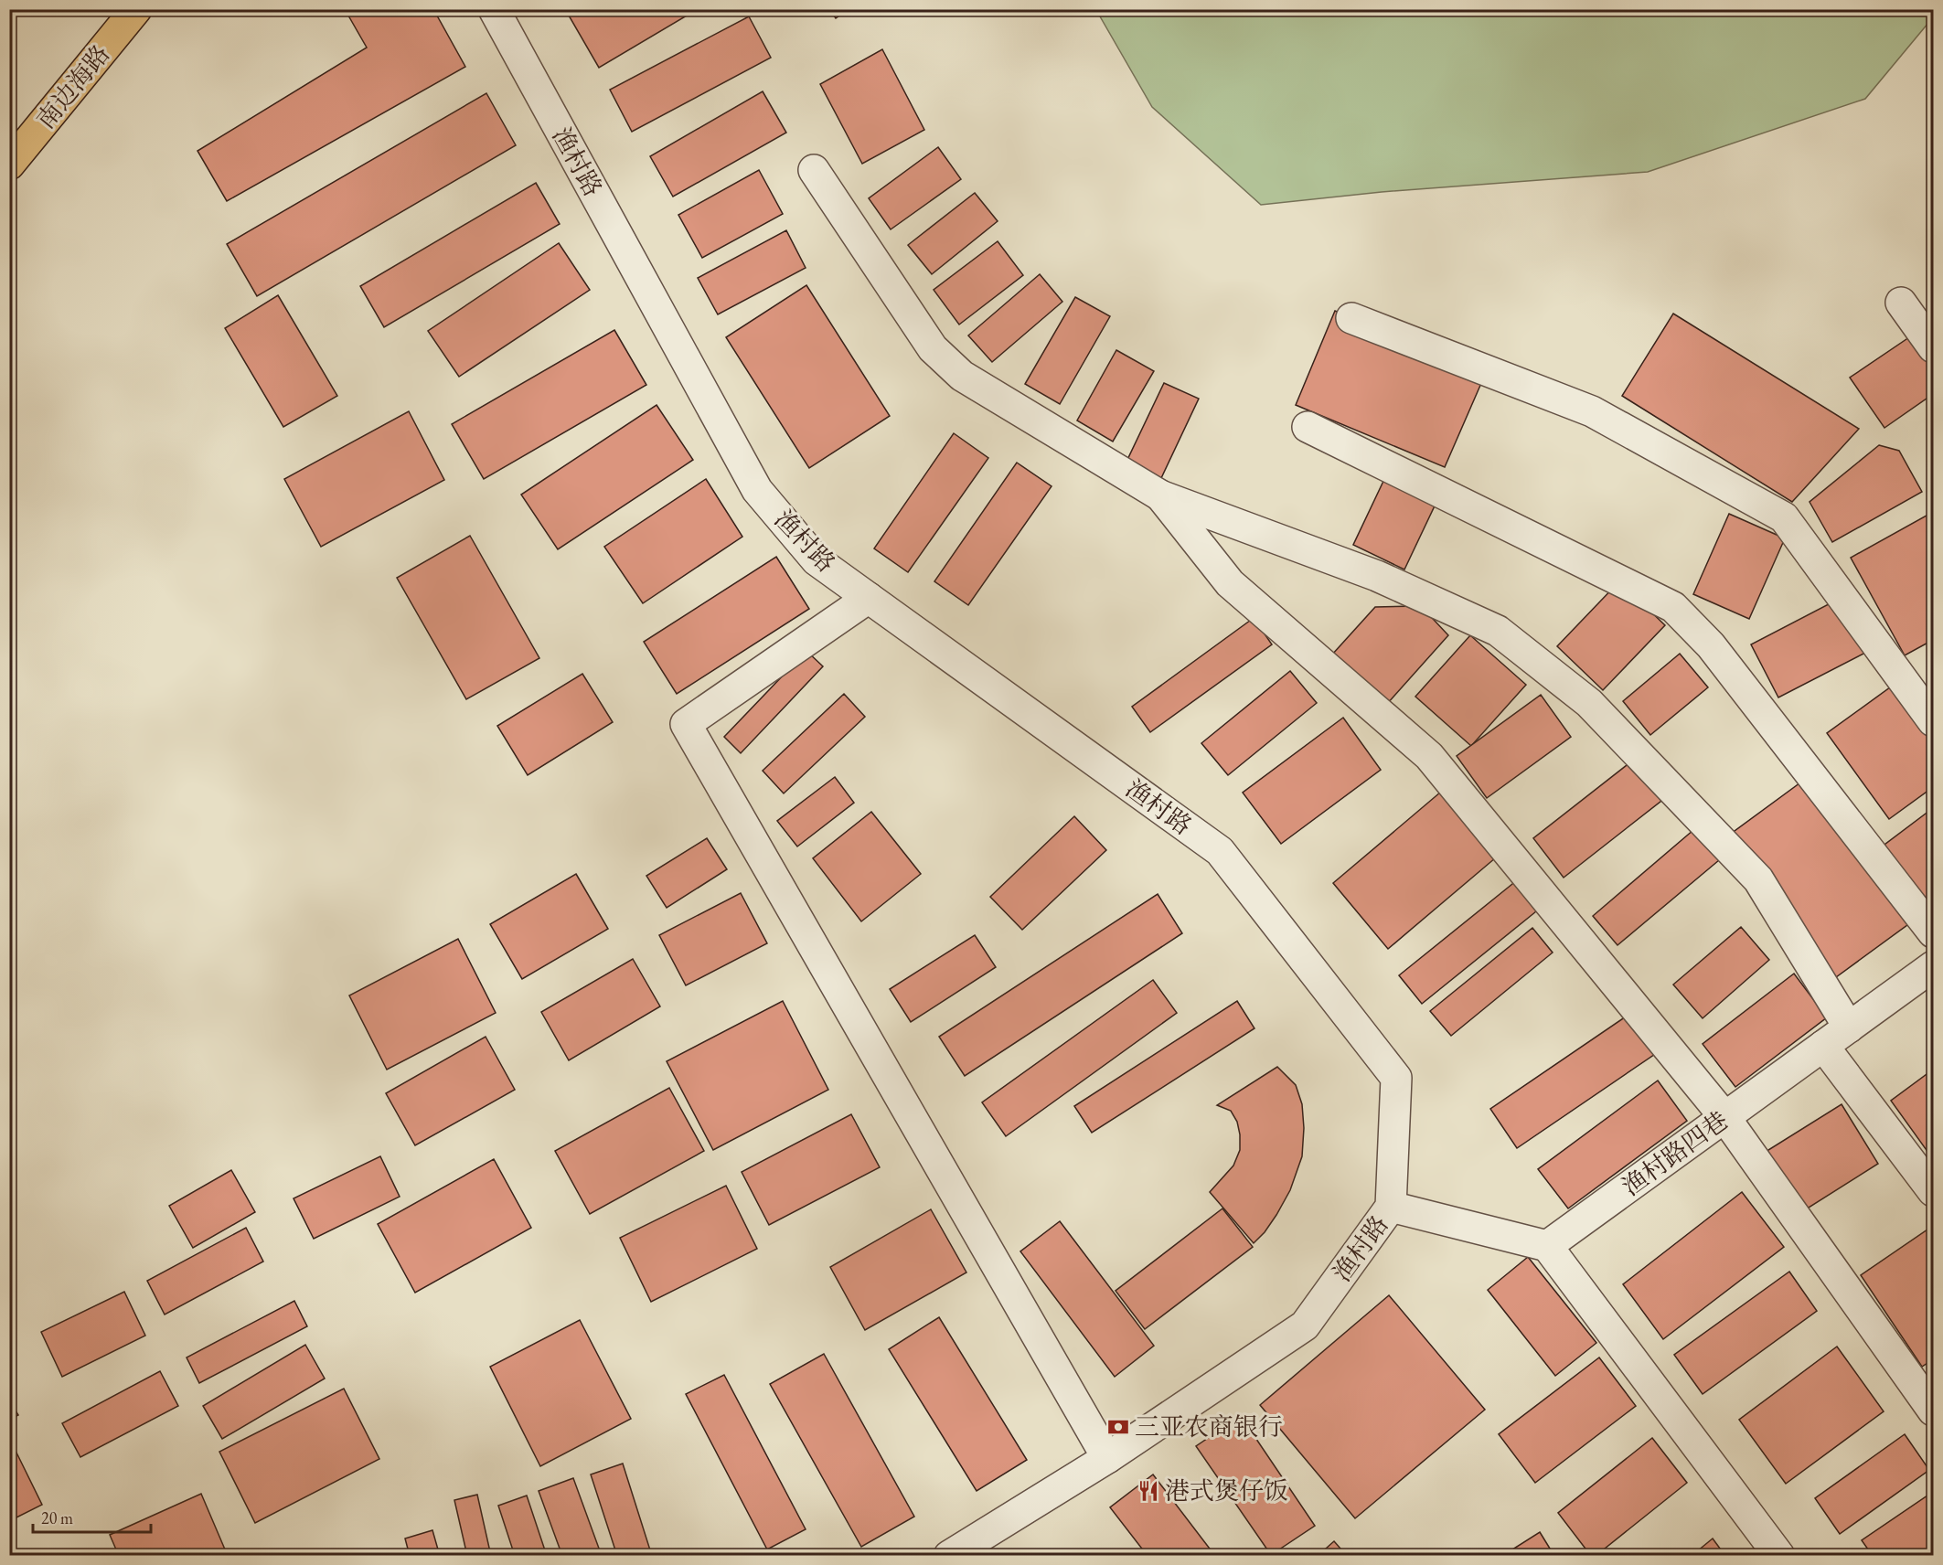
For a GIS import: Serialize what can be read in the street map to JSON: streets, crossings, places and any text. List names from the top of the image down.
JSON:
{
  "streets": {
    "main road": ["南边海路"],
    "street": ["渔村路", "渔村路四巷"]
  },
  "places": {
    "bank": ["三亚农商银行"],
    "restaurant": ["港式煲仔饭"]
  },
  "scale_bar": "20 m"
}
